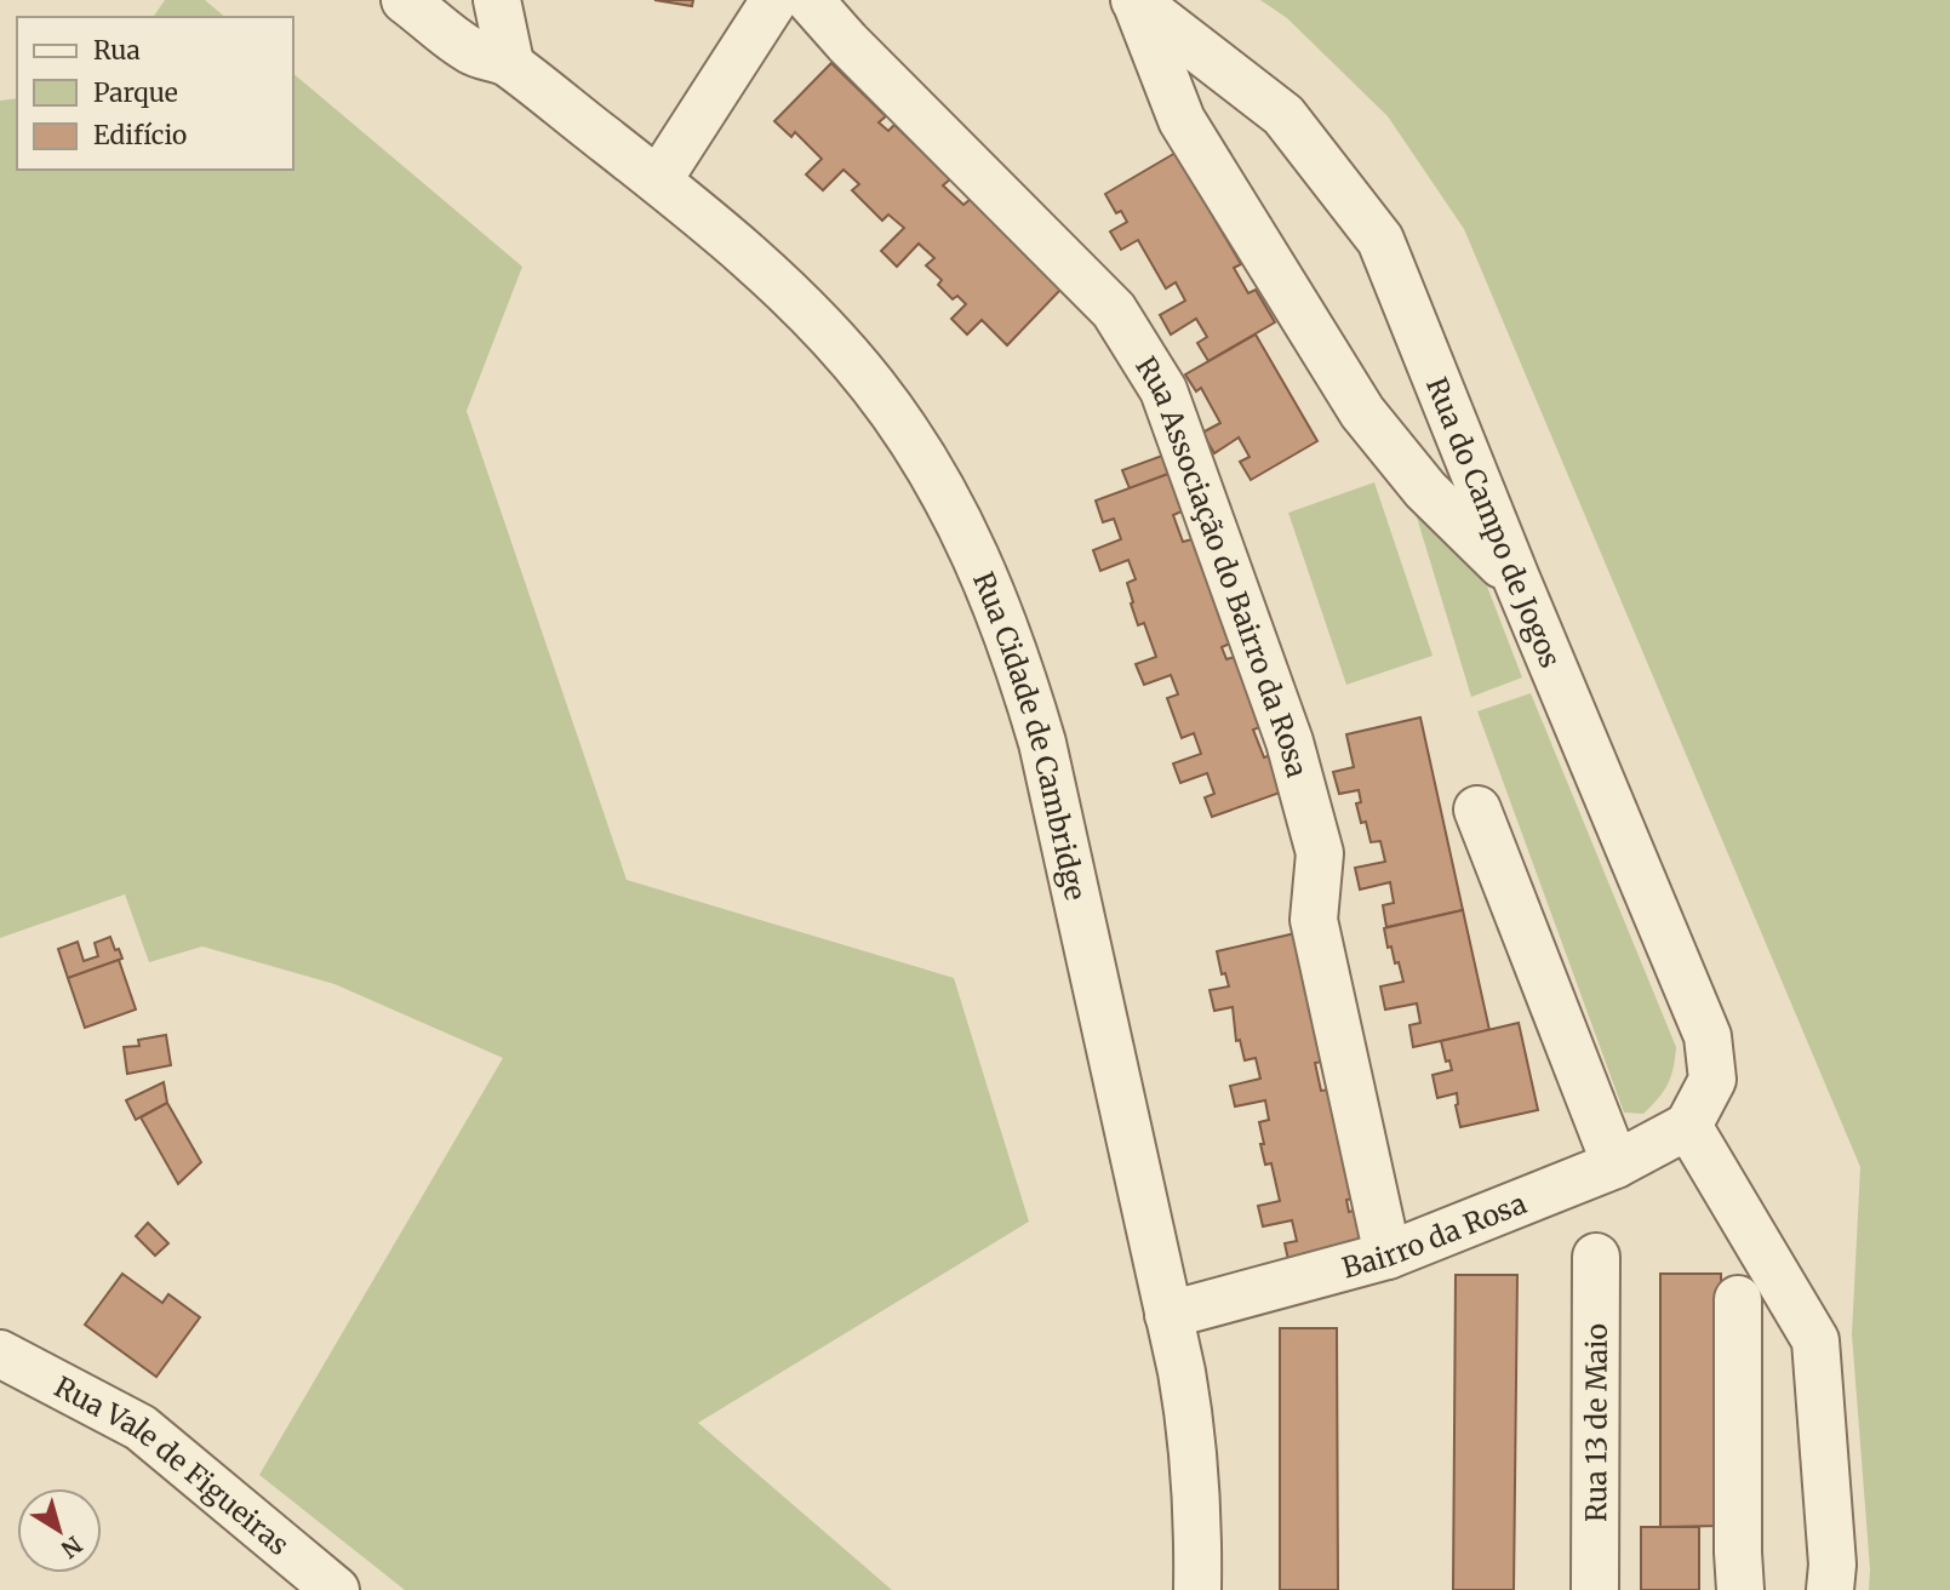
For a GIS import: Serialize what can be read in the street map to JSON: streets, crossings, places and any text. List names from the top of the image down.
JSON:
{
  "streets": {
    "street": [
      "Rua do Campo de Jogos",
      "Rua Associação do Bairro da Rosa",
      "Rua Cidade de Cambridge",
      "Bairro da Rosa",
      "Rua 13 de Maio",
      "Rua Vale de Figueiras"
    ]
  },
  "crossings": [
    ["Rua do Campo de Jogos", "Bairro da Rosa"],
    ["Rua Associação do Bairro da Rosa", "Bairro da Rosa"],
    ["Rua Cidade de Cambridge", "Bairro da Rosa"]
  ],
  "legend": ["Rua", "Parque", "Edifício"],
  "north": "bottom right"
}
